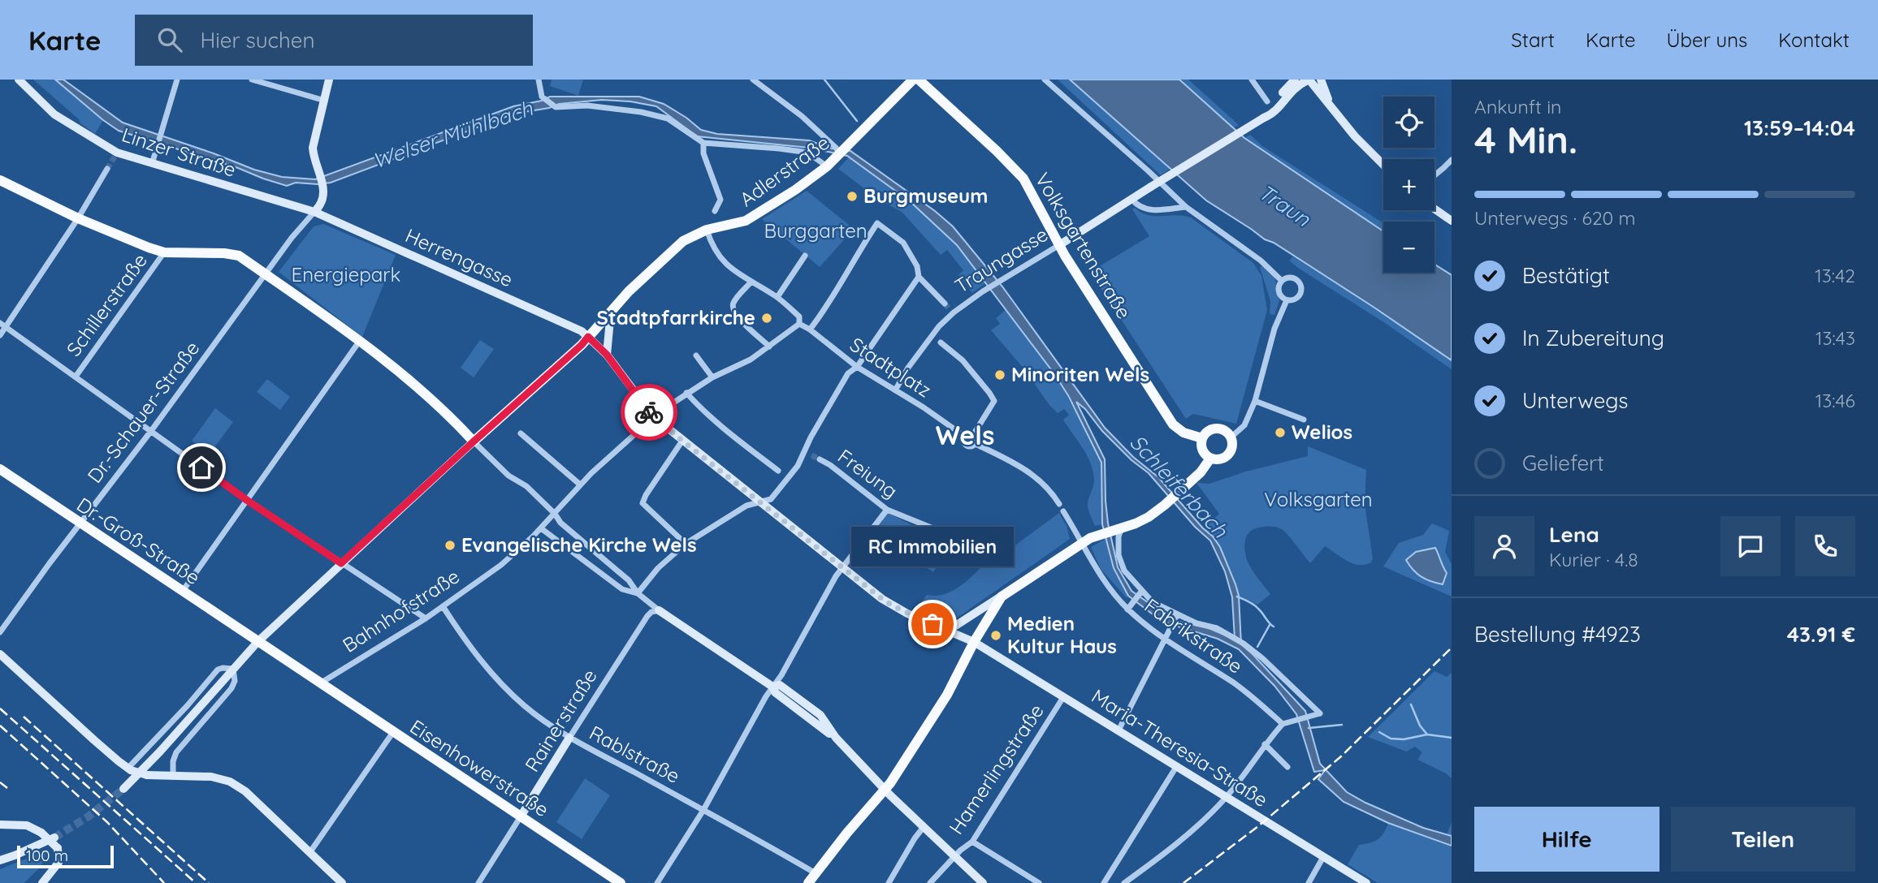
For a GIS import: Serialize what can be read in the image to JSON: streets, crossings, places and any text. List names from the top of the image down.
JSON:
{
  "streets": {
    "main road": [
      "Linzer Straße",
      "Adlerstraße",
      "Volksgartenstraße",
      "Herrengasse",
      "Traungasse",
      "Dr.-Groß-Straße",
      "Rainerstraße",
      "Maria-Theresia-Straße",
      "Eisenhowerstraße"
    ],
    "street": [
      "Schillerstraße",
      "Stadtplatz",
      "Dr.-Schauer-Straße",
      "Freiung",
      "Bahnhofstraße",
      "Fabrikstraße",
      "Rablstraße",
      "Hamerlingstraße"
    ]
  },
  "crossings": [
    ["Linzer Straße", "Herrengasse"],
    ["Linzer Straße", "Dr.-Schauer-Straße"],
    ["Adlerstraße", "Herrengasse"],
    ["Volksgartenstraße", "Traungasse"],
    ["Herrengasse", "Dr.-Schauer-Straße"],
    ["Herrengasse", "Bahnhofstraße"],
    ["Herrengasse", "Maria-Theresia-Straße"],
    ["Traungasse", "Stadtplatz"],
    ["Stadtplatz", "Bahnhofstraße"],
    ["Dr.-Schauer-Straße", "Dr.-Groß-Straße"],
    ["Bahnhofstraße", "Rablstraße"],
    ["Bahnhofstraße", "Eisenhowerstraße"],
    ["Rainerstraße", "Rablstraße"],
    ["Rainerstraße", "Eisenhowerstraße"],
    ["Maria-Theresia-Straße", "Hamerlingstraße"]
  ],
  "districts": ["Wels"],
  "water": ["Welser Mühlbach", "Traun", "Schleiferbach"],
  "parks": ["Burggarten", "Energiepark", "Volksgarten"],
  "places": [
    "Burgmuseum",
    "Stadtpfarrkirche",
    "Minoriten Wels",
    "Welios",
    "Evangelische Kirche Wels",
    "RC Immobilien",
    "Medien Kultur Haus"
  ],
  "scale_bar": "100 m",
  "page": {
    "header": "Karte",
    "search": "Hier suchen",
    "nav": [
      "Start",
      "Karte",
      "Über uns",
      "Kontakt"
    ],
    "heading": ["4 Min.", "Ankunft in", "13:59–14:04"],
    "panel": [
      "Lena",
      "Kurier · 4.8",
      "Bestellung #4923",
      "43.91 €"
    ],
    "map_buttons": ["+", "−"],
    "bar": "Unterwegs · 620 m",
    "list": [
      ["Bestätigt", "13:42"],
      ["In Zubereitung", "13:43"],
      ["Unterwegs", "13:46"],
      "Geliefert"
    ],
    "bubble": "RC Immobilien",
    "buttons": ["Hilfe", "Teilen"],
    "scale": "100 m"
  }
}
